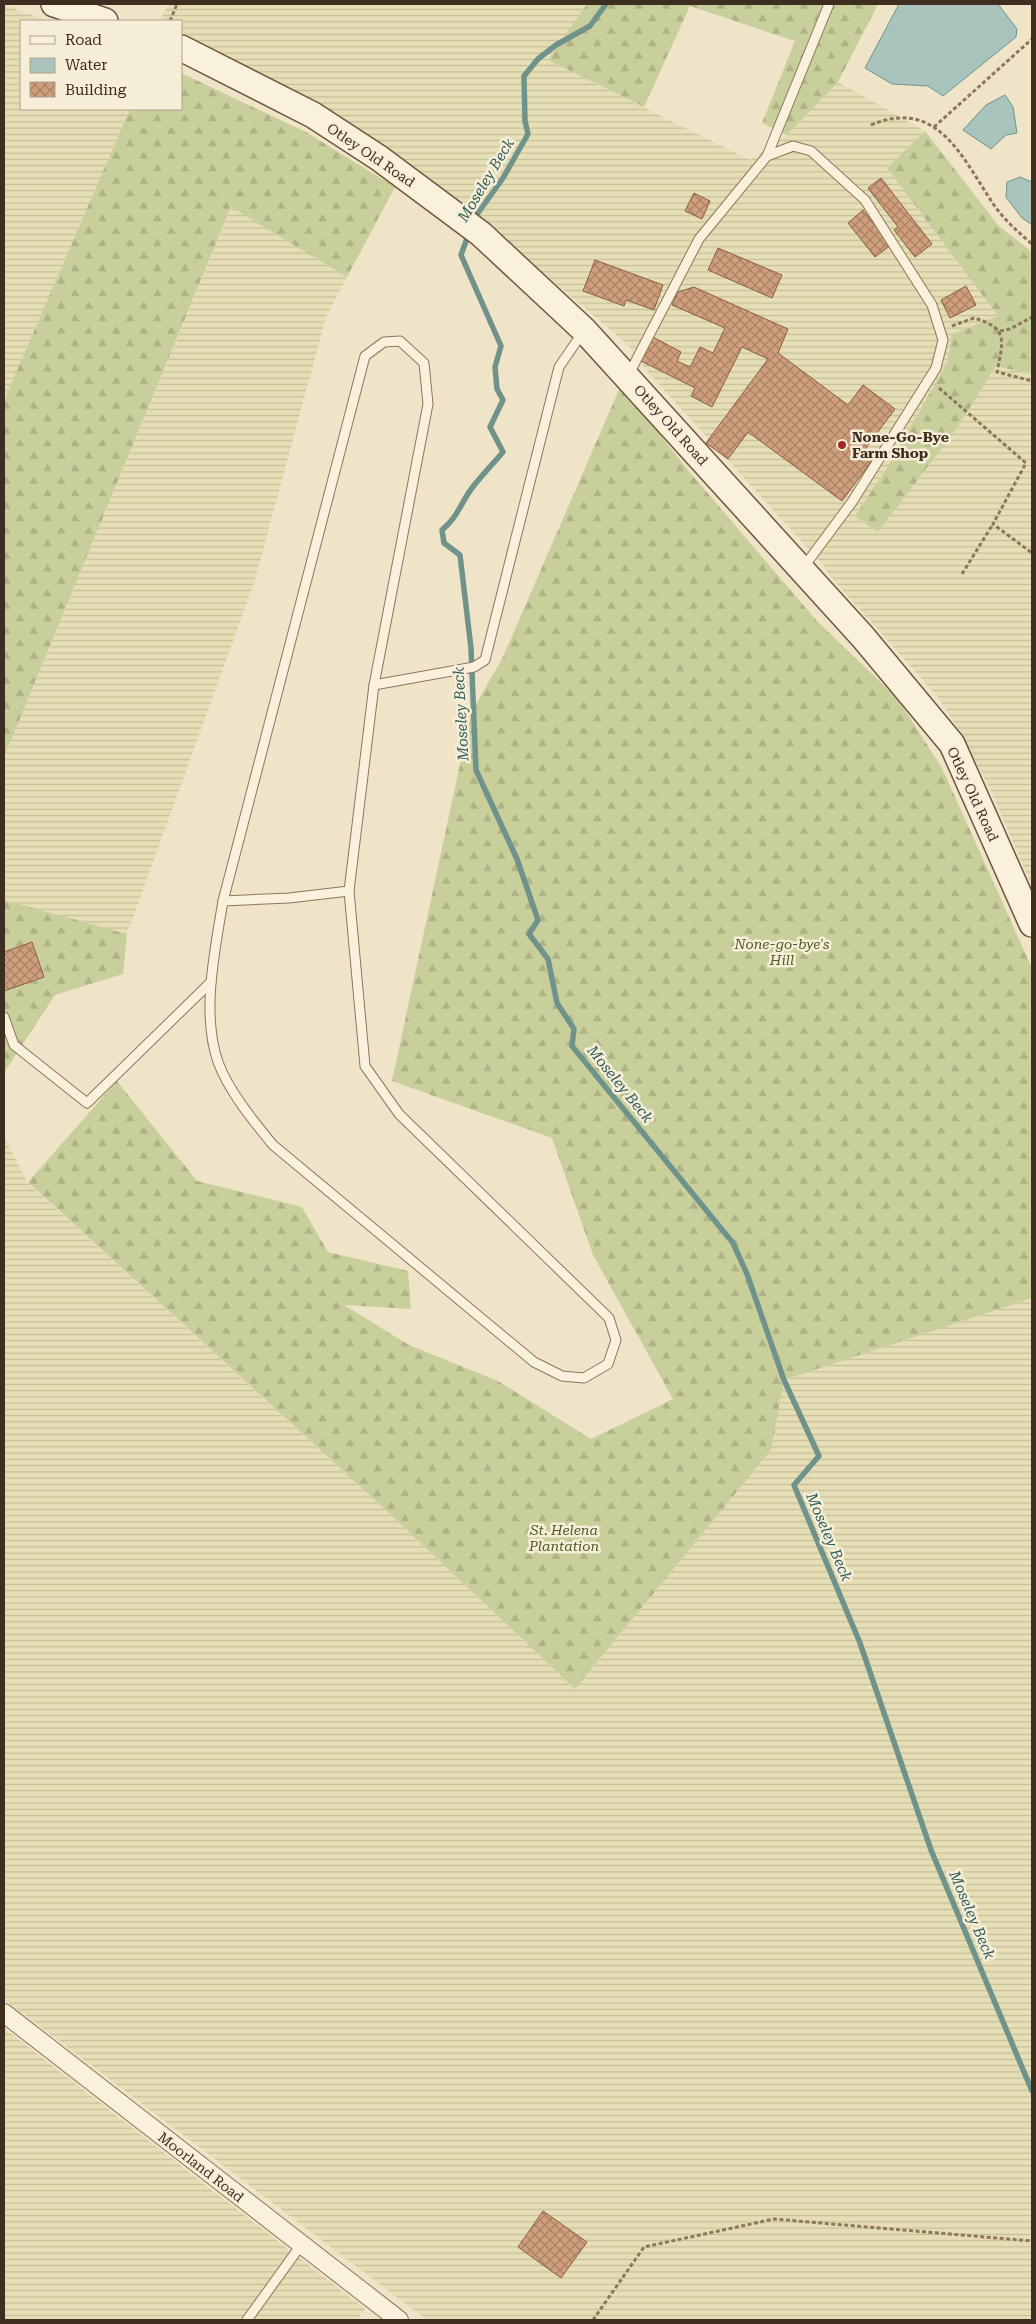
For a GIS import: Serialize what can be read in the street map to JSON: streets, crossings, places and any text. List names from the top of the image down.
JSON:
{
  "streets": {
    "street": ["Otley Old Road", "Moorland Road"]
  },
  "water": ["Moseley Beck"],
  "parks": ["None-go-bye's Hill", "St. Helena Plantation"],
  "places": ["None-Go-Bye Farm Shop"],
  "legend": ["Road", "Water", "Building"]
}
